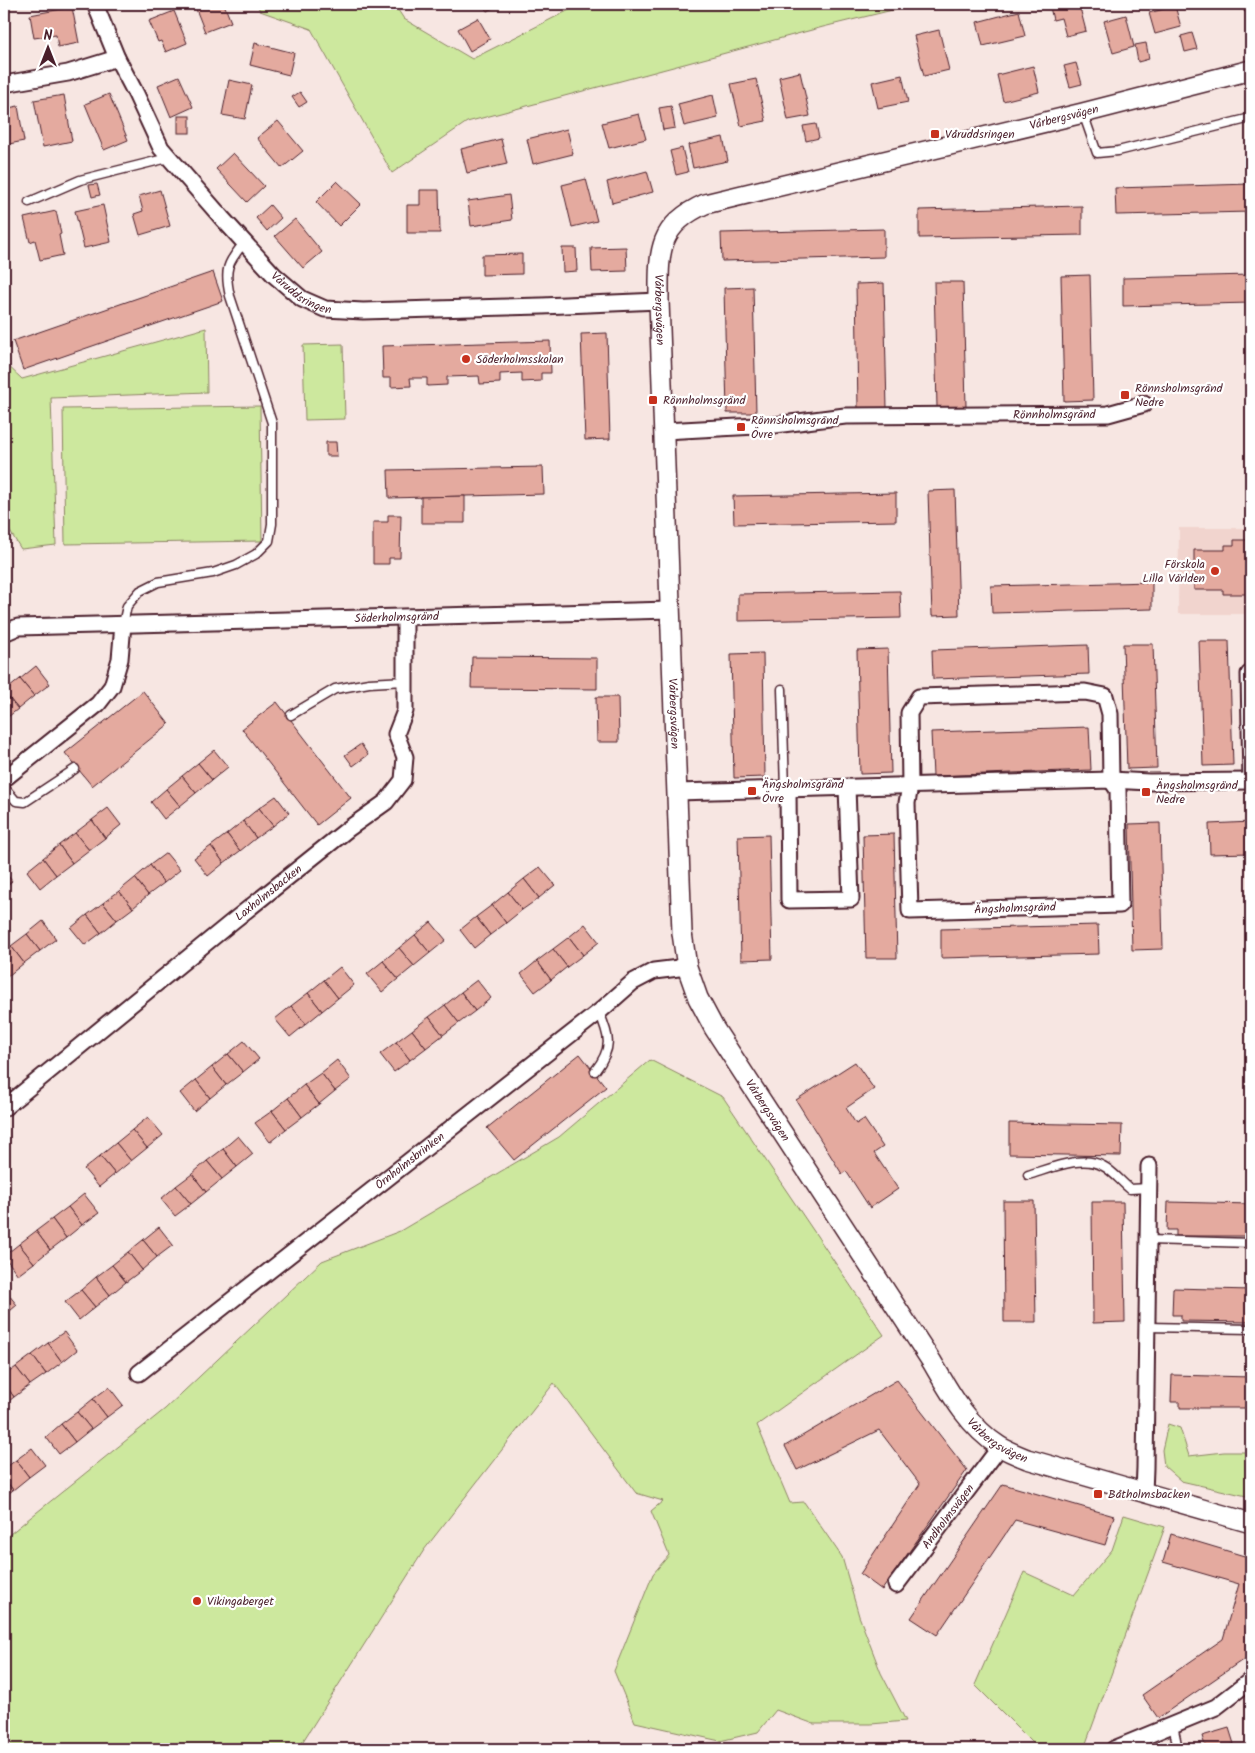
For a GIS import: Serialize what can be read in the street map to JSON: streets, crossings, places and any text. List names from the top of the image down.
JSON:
{
  "streets": {
    "street": [
      "Vårbergsvägen",
      "Våruddsringen",
      "Rönnholmsgränd",
      "Söderholmsgränd",
      "Laxholmsbacken",
      "Ängsholmsgränd",
      "Örnholmsbrinken",
      "Andholmsvägen"
    ]
  },
  "crossings": [
    ["Vårbergsvägen", "Våruddsringen"],
    ["Vårbergsvägen", "Rönnholmsgränd"],
    ["Vårbergsvägen", "Söderholmsgränd"],
    ["Vårbergsvägen", "Örnholmsbrinken"],
    ["Vårbergsvägen", "Andholmsvägen"],
    ["Söderholmsgränd", "Laxholmsbacken"]
  ],
  "places": {
    "transit": [
      "Våruddsringen",
      "Rönnsholmsgränd Nedre",
      "Rönnholmsgränd",
      "Rönnsholmsgränd Övre",
      "Ängsholmsgränd Övre",
      "Ängsholmsgränd Nedre",
      "Båtholmsbacken"
    ],
    "other": ["Söderholmsskolan", "Förskola Lilla Världen", "Vikingaberget"]
  },
  "north": "top"
}
